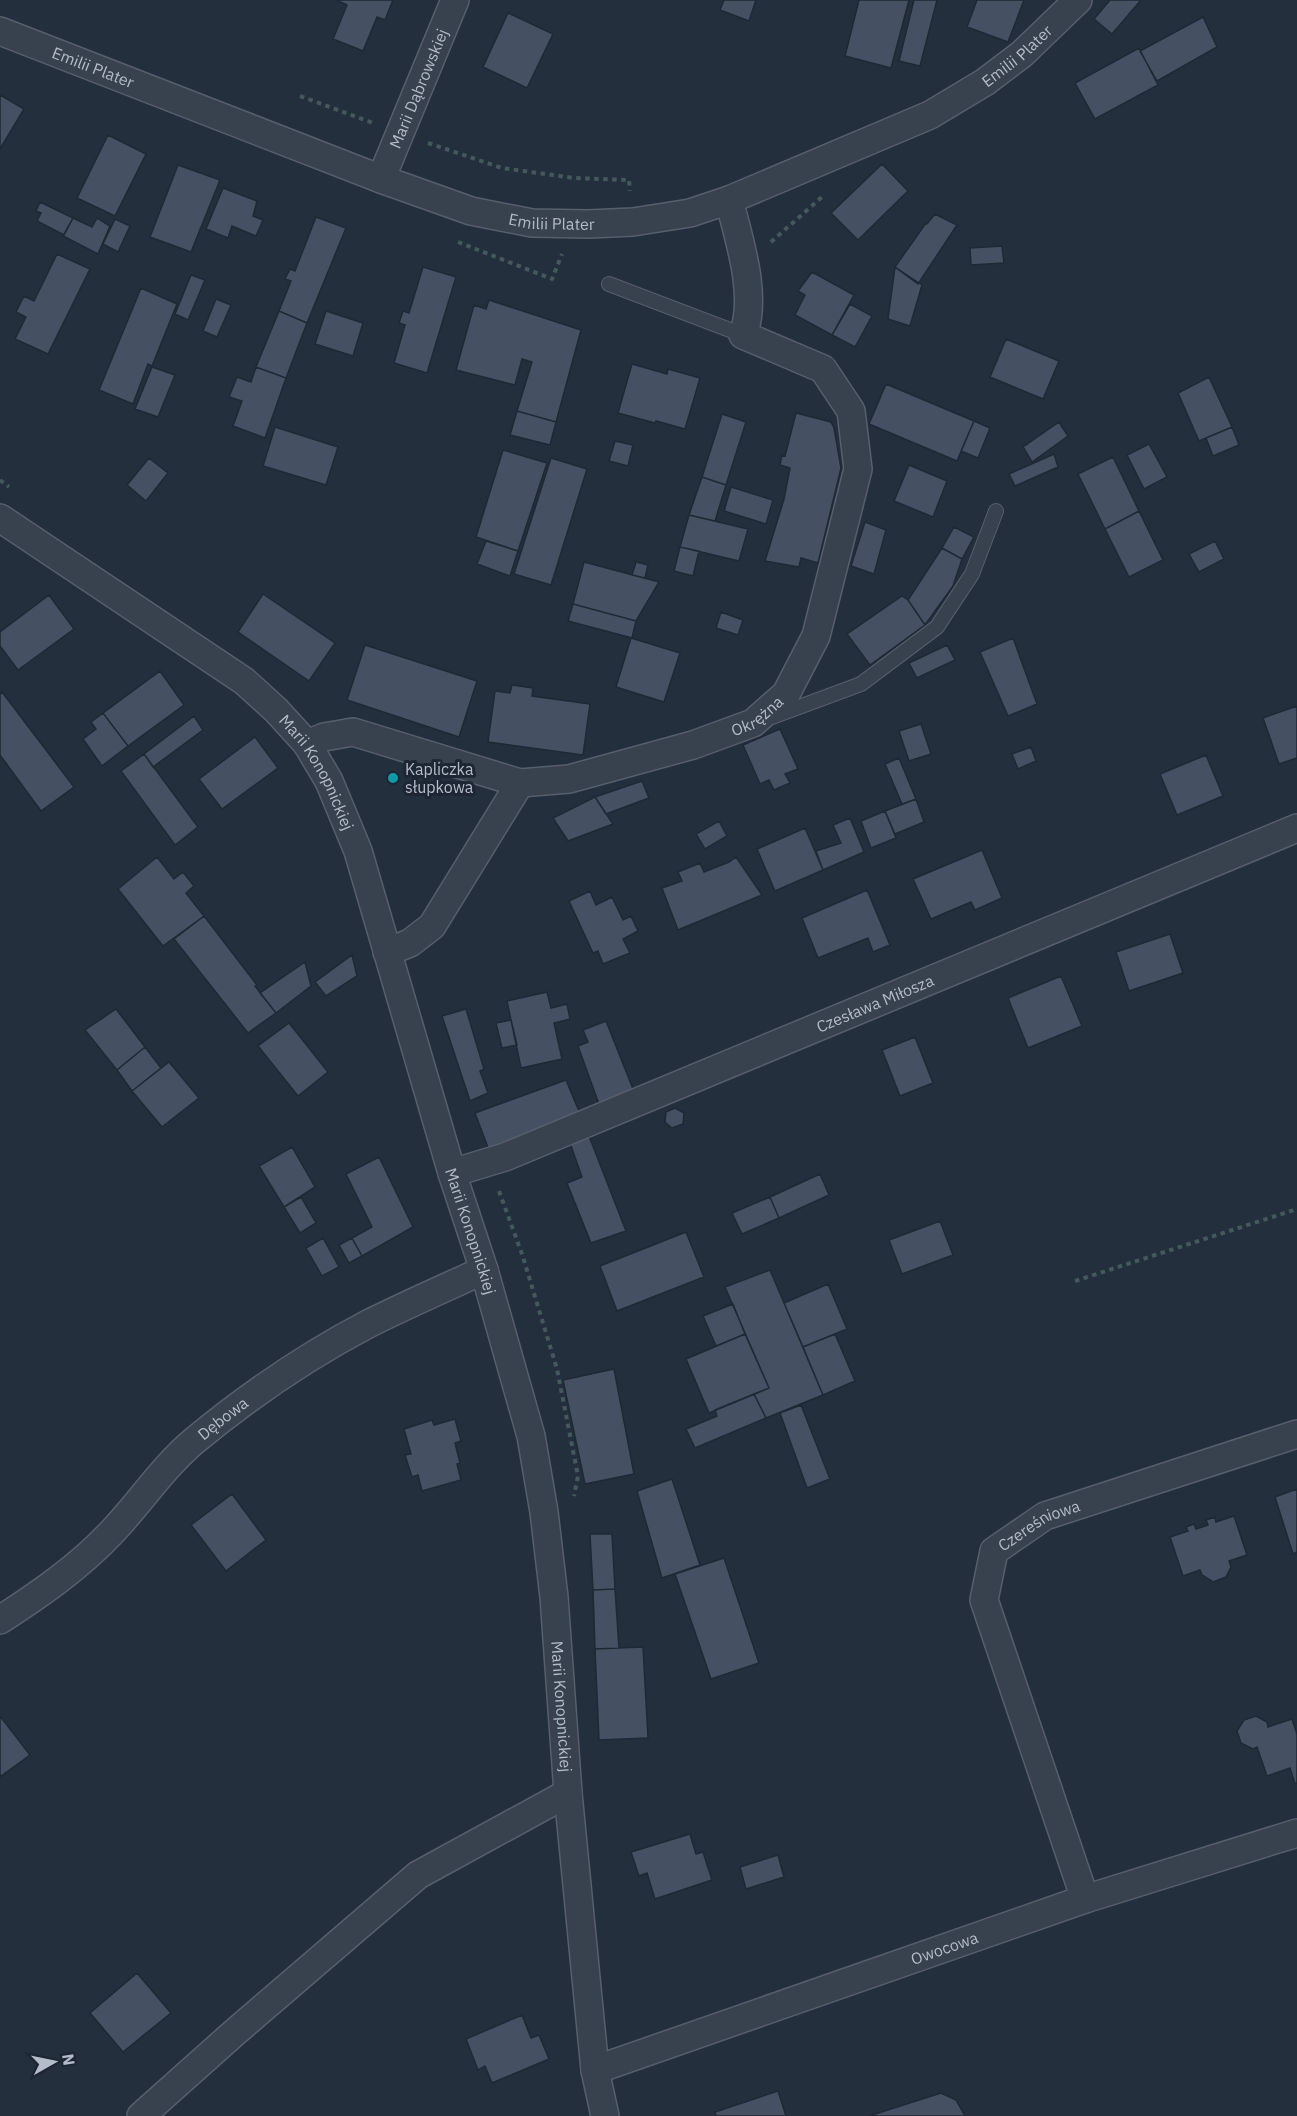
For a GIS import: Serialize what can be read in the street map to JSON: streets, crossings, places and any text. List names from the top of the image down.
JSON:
{
  "streets": {
    "street": [
      "Emilii Plater",
      "Marii Dąbrowskiej",
      "Okrężna",
      "Marii Konopnickiej",
      "Czesława Miłosza",
      "Dębowa",
      "Czereśniowa",
      "Owocowa"
    ]
  },
  "crossings": [
    ["Emilii Plater", "Marii Dąbrowskiej"],
    ["Okrężna", "Marii Konopnickiej"],
    ["Marii Konopnickiej", "Czesława Miłosza"],
    ["Marii Konopnickiej", "Dębowa"],
    ["Marii Konopnickiej", "Owocowa"],
    ["Czereśniowa", "Owocowa"]
  ],
  "places": ["Kapliczka słupkowa"],
  "north": "right"
}
